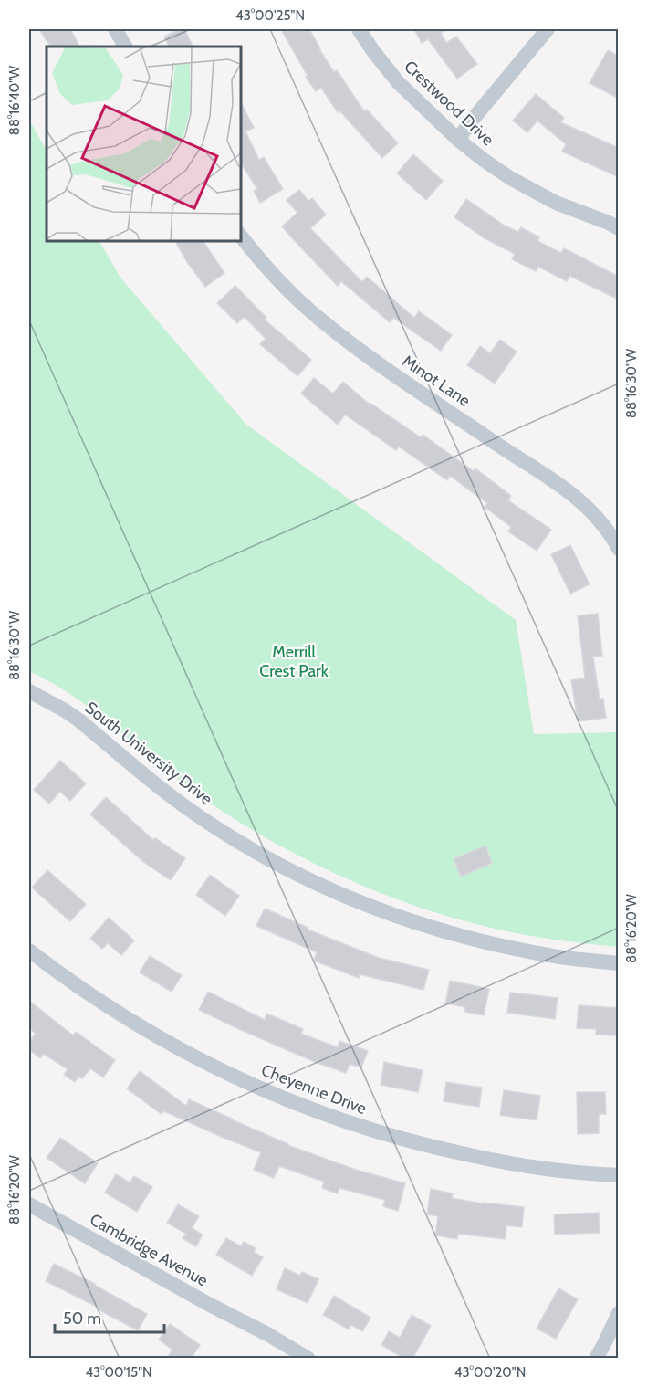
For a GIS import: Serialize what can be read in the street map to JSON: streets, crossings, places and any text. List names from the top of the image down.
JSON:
{
  "streets": {
    "street": [
      "Crestwood Drive",
      "Minot Lane",
      "South University Drive",
      "Cheyenne Drive",
      "Cambridge Avenue"
    ]
  },
  "parks": ["Merrill Crest Park"],
  "scale_bar": "50 m",
  "coordinates": [
    "43°00'25\"N",
    "88°16'40\"W",
    "88°16'30\"W",
    "88°16'20\"W",
    "43°00'15\"N",
    "43°00'20\"N"
  ]
}
